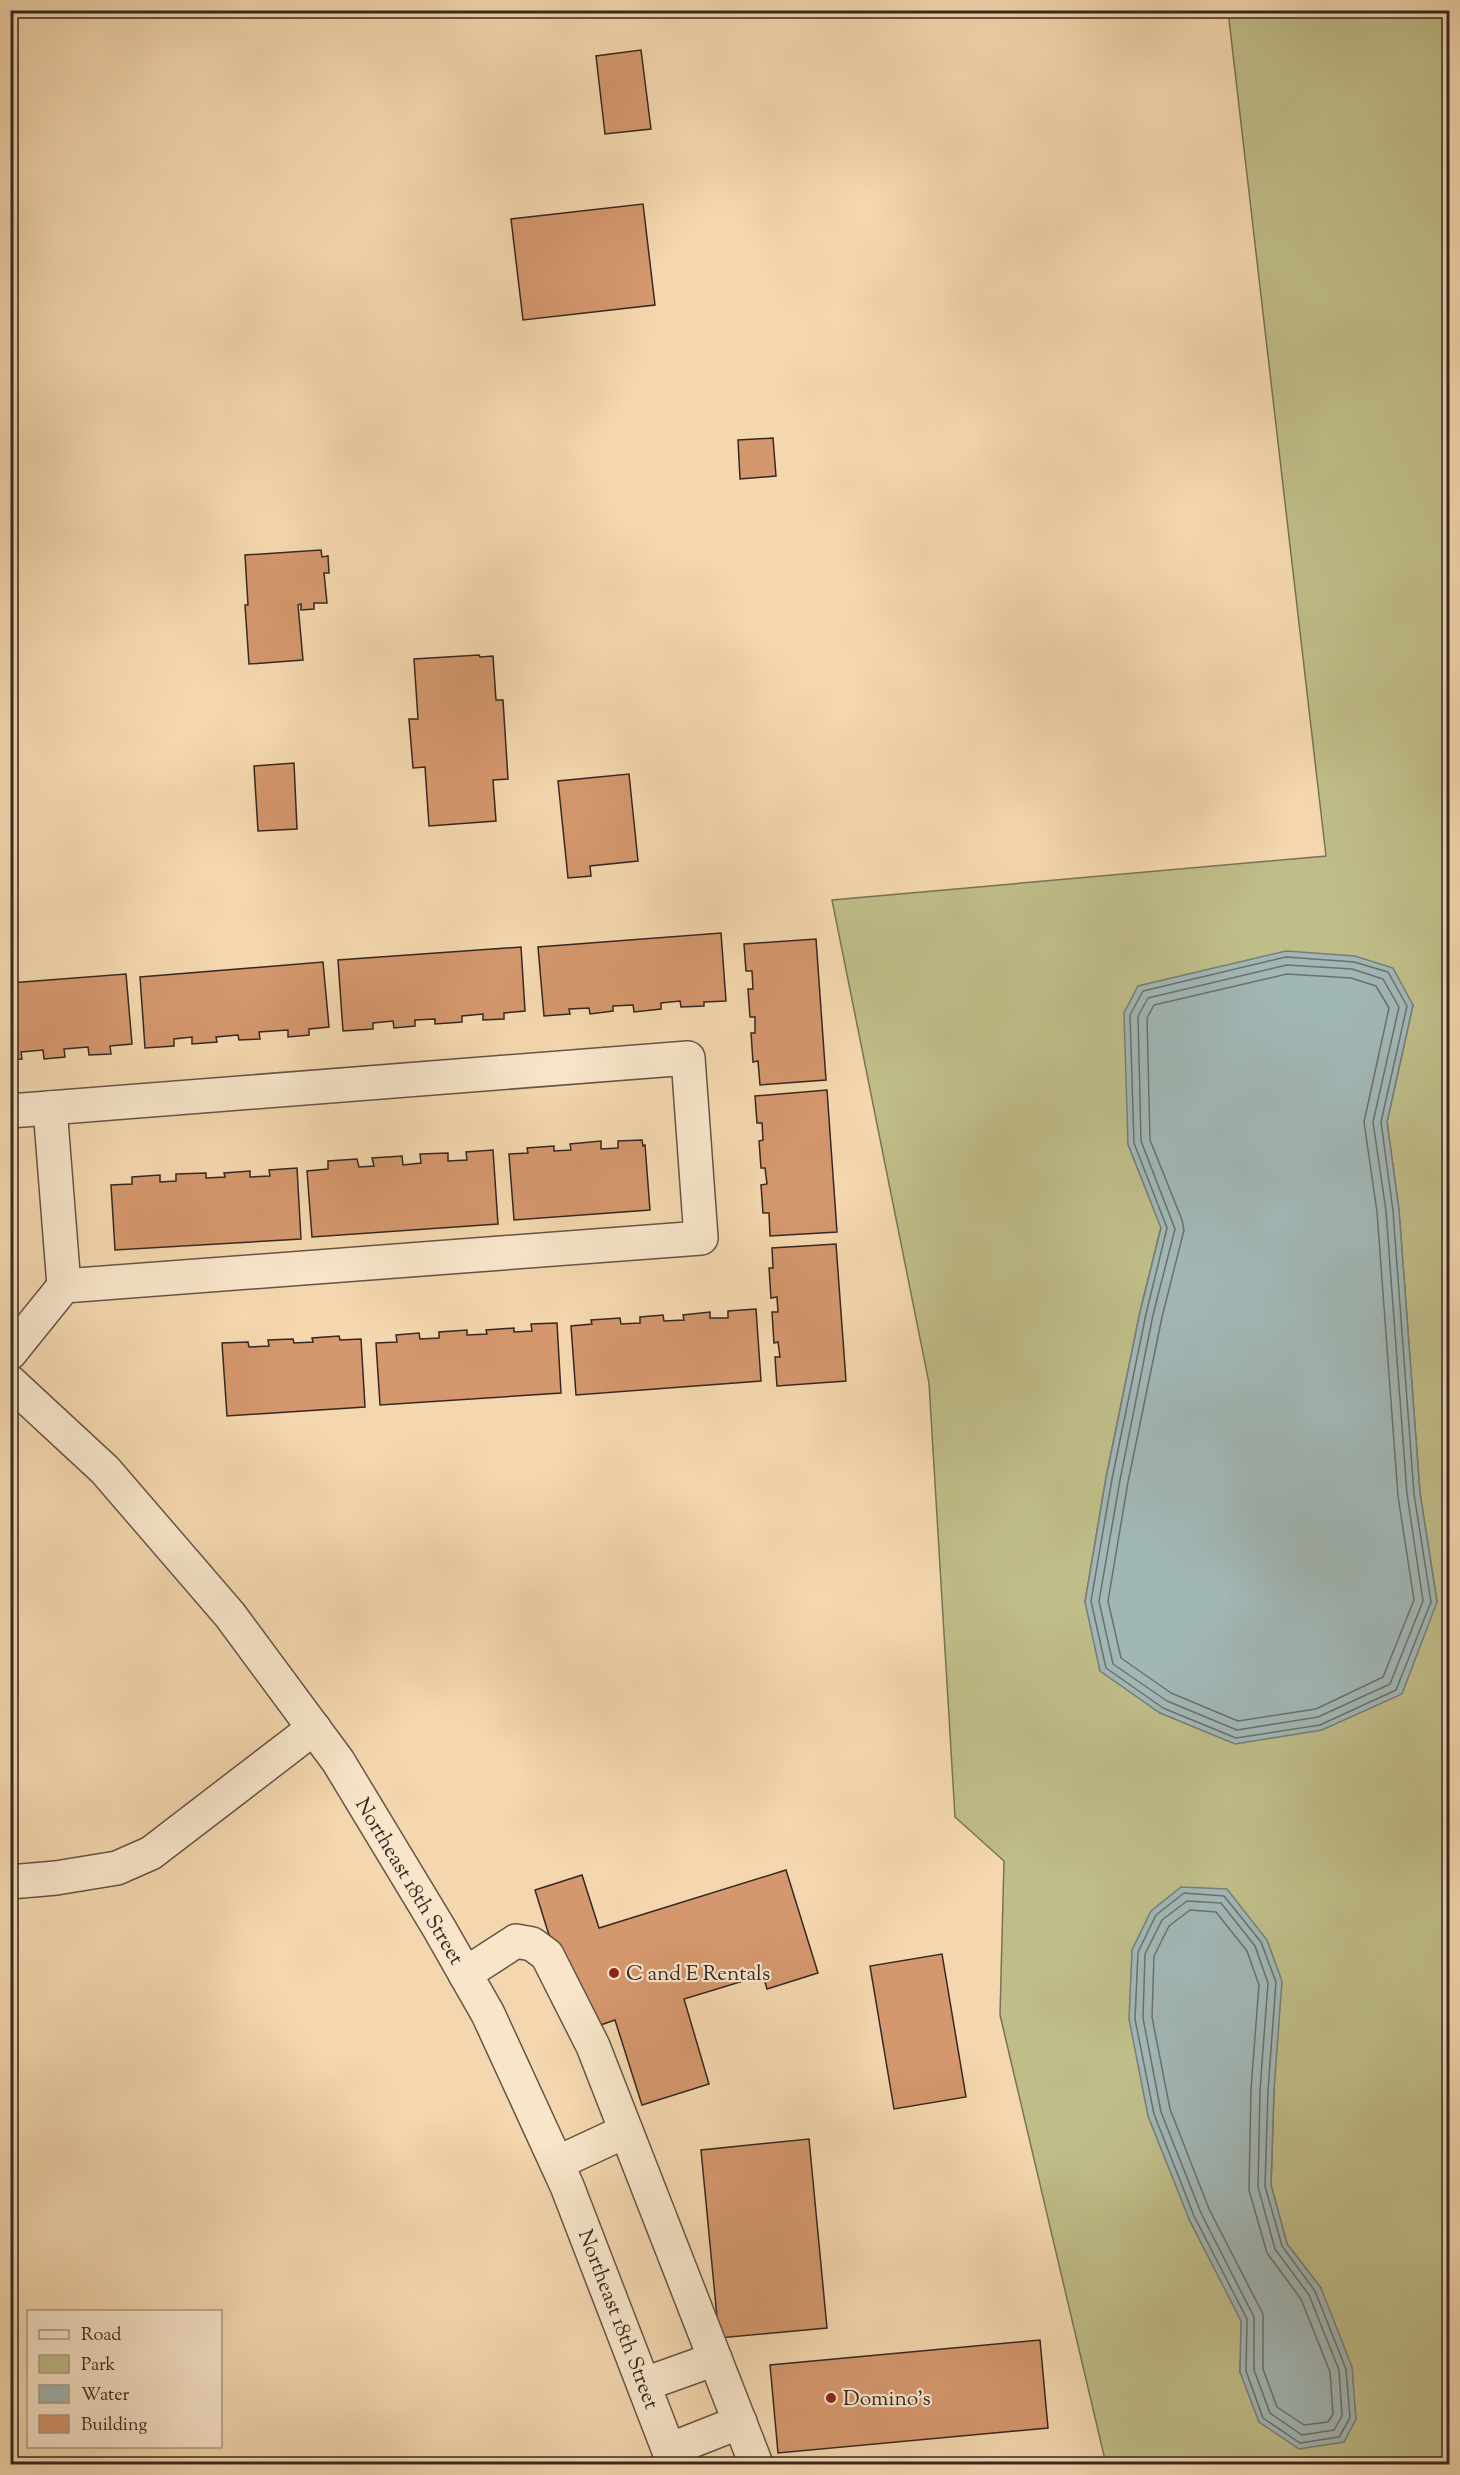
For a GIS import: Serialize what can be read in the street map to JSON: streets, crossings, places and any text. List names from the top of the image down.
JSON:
{
  "streets": {
    "street": ["Northeast 18th Street"]
  },
  "places": ["C and E Rentals", "Domino's"],
  "legend": [
    "Road",
    "Park",
    "Water",
    "Building"
  ]
}
